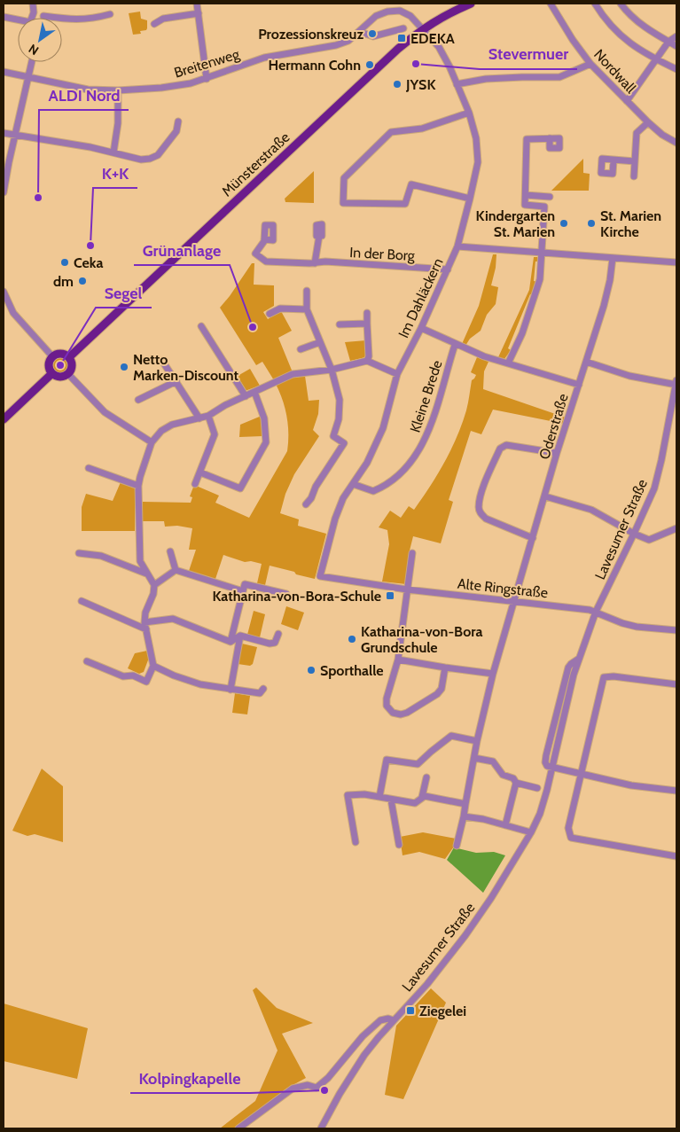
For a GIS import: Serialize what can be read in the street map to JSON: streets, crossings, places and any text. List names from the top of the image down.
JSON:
{
  "streets": {
    "main road": ["Münsterstraße"],
    "street": [
      "Breitenweg",
      "Nordwall",
      "In der Borg",
      "Im Dahläckern",
      "Kleine Brede",
      "Oderstraße",
      "Lavesumer Straße",
      "Alte Ringstraße"
    ]
  },
  "crossings": [
    ["Breitenweg", "Münsterstraße"],
    ["Breitenweg", "Im Dahläckern"],
    ["Münsterstraße", "Im Dahläckern"],
    ["In der Borg", "Im Dahläckern"],
    ["Im Dahläckern", "Kleine Brede"],
    ["Im Dahläckern", "Alte Ringstraße"],
    ["Oderstraße", "Alte Ringstraße"],
    ["Lavesumer Straße", "Alte Ringstraße"]
  ],
  "places": {
    "other": [
      "Prozessionskreuz",
      "Stevermuer",
      "Hermann Cohn",
      "JYSK",
      "ALDI Nord",
      "Kindergarten St. Marien",
      "St. Marien Kirche",
      "K+K",
      "Ceka",
      "dm",
      "Grünanlage",
      "Segel",
      "Netto Marken-Discount",
      "Katharina-von-Bora Grundschule",
      "Sporthalle",
      "Kolpingkapelle"
    ],
    "transit": ["EDEKA", "Katharina-von-Bora-Schule", "Ziegelei"]
  },
  "north": "bottom left"
}
